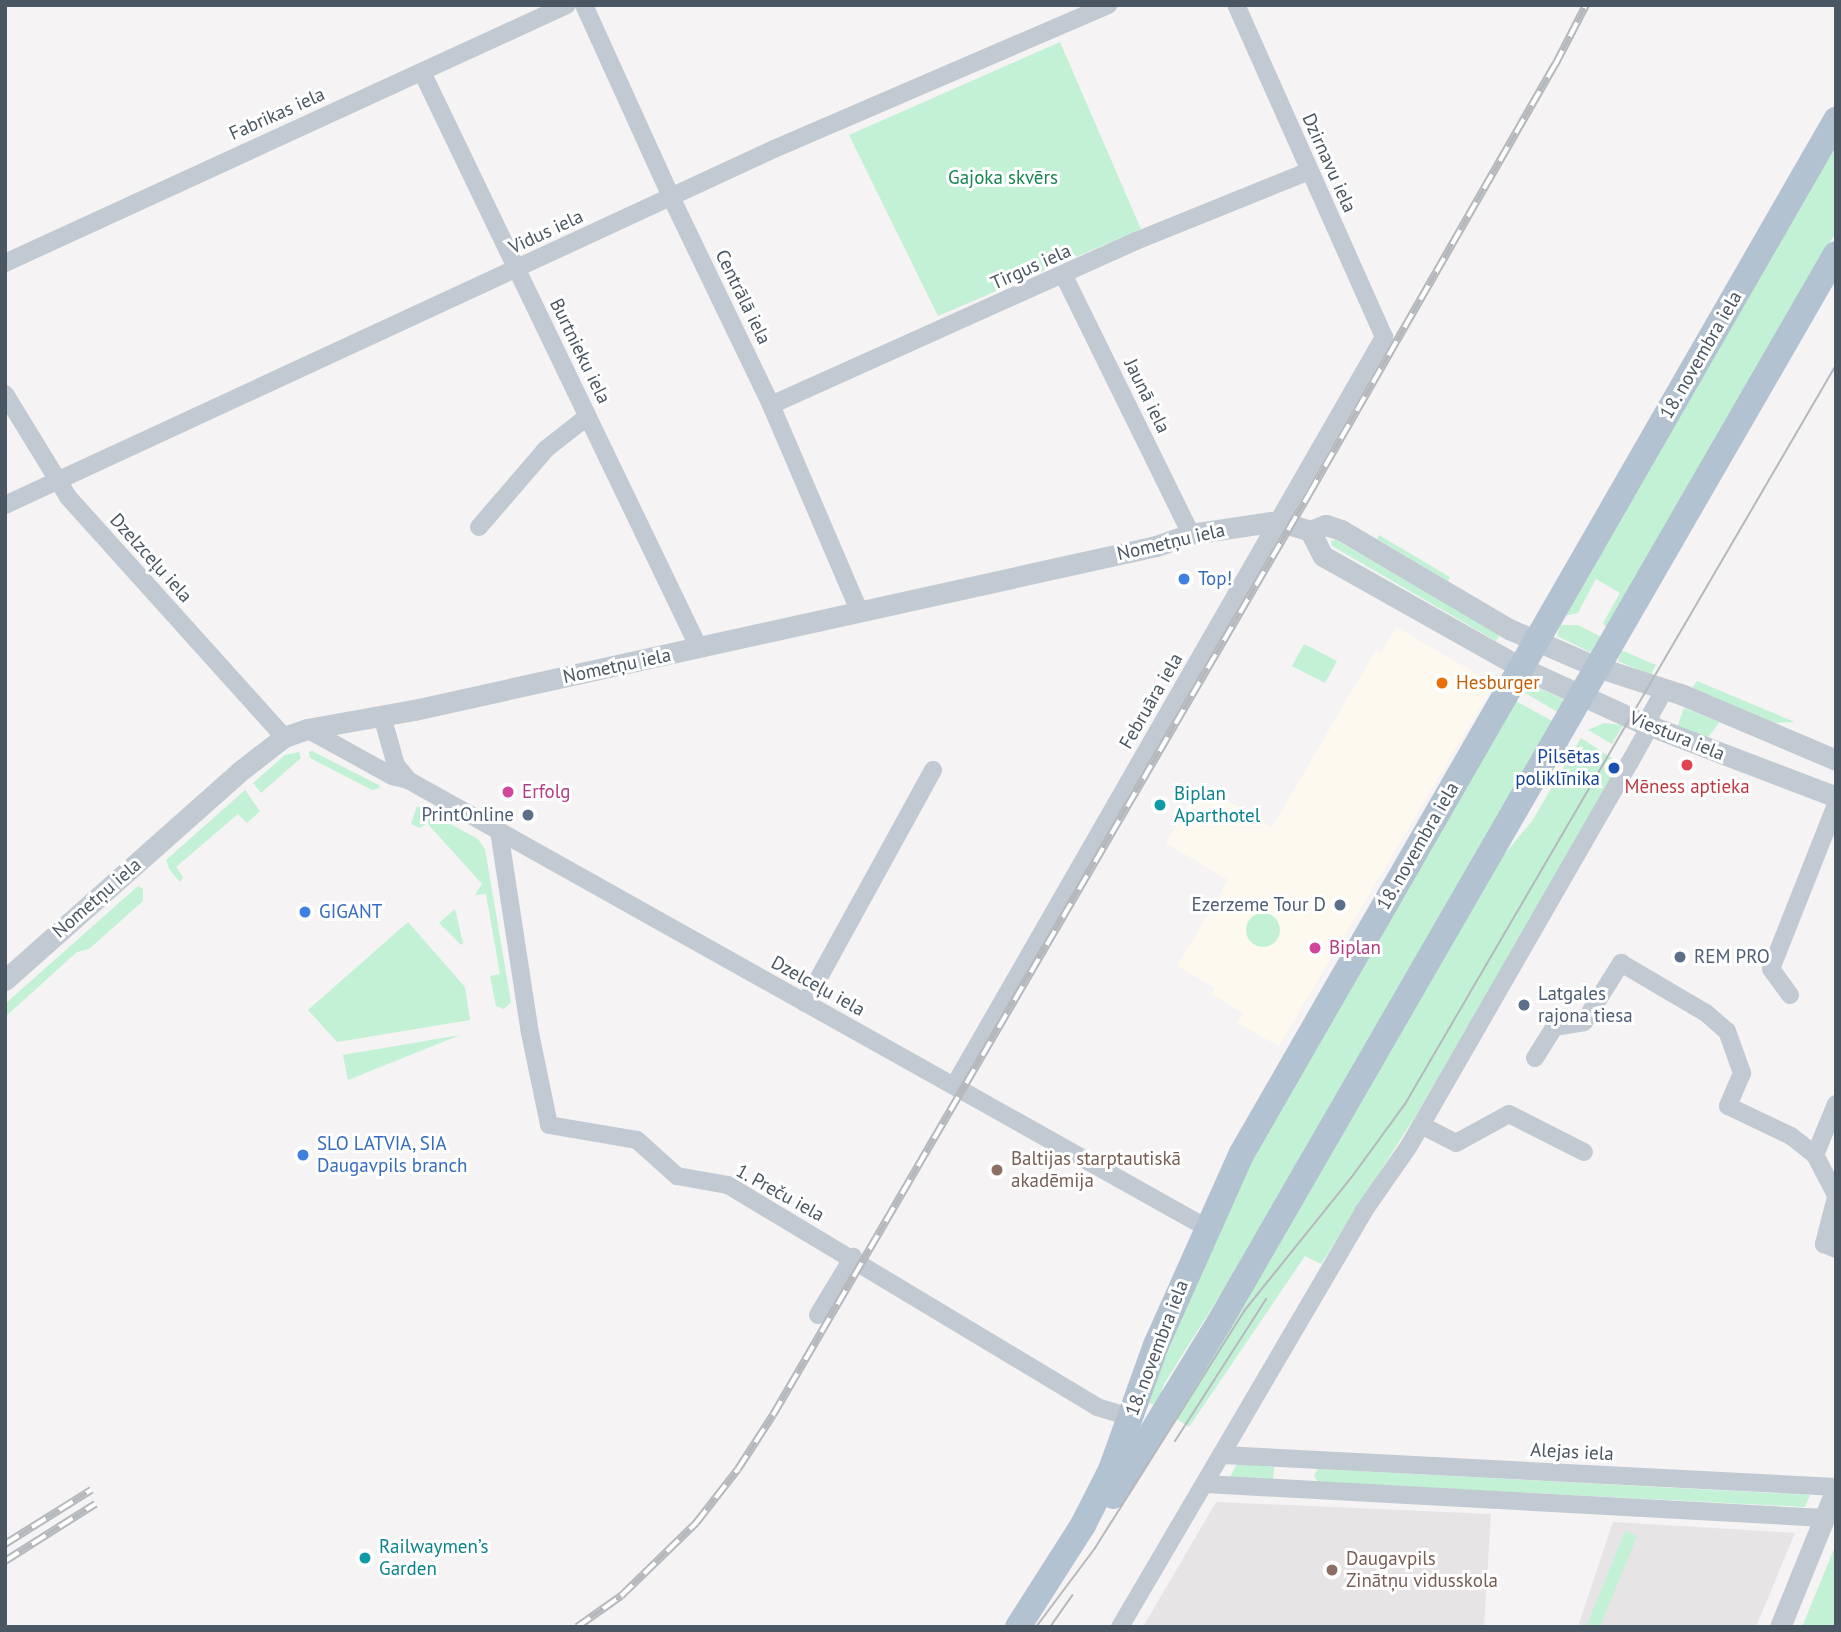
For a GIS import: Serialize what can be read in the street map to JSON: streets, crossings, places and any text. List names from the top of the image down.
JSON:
{
  "streets": {
    "main road": ["18. novembra iela"],
    "street": [
      "Fabrikas iela",
      "Dzirnavu iela",
      "Vidus iela",
      "Tirgus iela",
      "Centrālā iela",
      "Burtnieku iela",
      "Jaunā iela",
      "Nometņu iela",
      "Dzelzceļu iela",
      "Februāra iela",
      "Viestura iela",
      "Dzelceļu iela",
      "1. Preču iela",
      "Alejas iela"
    ]
  },
  "crossings": [
    ["Fabrikas iela", "Burtnieku iela"],
    ["Dzirnavu iela", "Tirgus iela"],
    ["Dzirnavu iela", "Februāra iela"],
    ["Vidus iela", "Centrālā iela"],
    ["Vidus iela", "Burtnieku iela"],
    ["Vidus iela", "Dzelzceļu iela"],
    ["Tirgus iela", "Centrālā iela"],
    ["Tirgus iela", "Jaunā iela"],
    ["Centrālā iela", "Nometņu iela"],
    ["Burtnieku iela", "Nometņu iela"],
    ["18. novembra iela", "Nometņu iela"],
    ["18. novembra iela", "Viestura iela"],
    ["18. novembra iela", "Dzelceļu iela"],
    ["18. novembra iela", "1. Preču iela"],
    ["Jaunā iela", "Nometņu iela"],
    ["Nometņu iela", "Dzelzceļu iela"],
    ["Nometņu iela", "Februāra iela"],
    ["Nometņu iela", "Viestura iela"],
    ["Nometņu iela", "Dzelceļu iela"],
    ["Februāra iela", "Dzelceļu iela"],
    ["Dzelceļu iela", "1. Preču iela"]
  ],
  "parks": ["Gajoka skvērs"],
  "places": [
    "Top!",
    "Hesburger",
    "Mēness aptieka",
    "Pilsētas poliklīnika",
    "Erfolg",
    "Biplan Aparthotel",
    "PrintOnline",
    "Ezerzeme Tour D",
    "GIGANT",
    "Biplan",
    "REM PRO",
    "Latgales rajona tiesa",
    "SLO LATVIA, SIA Daugavpils branch",
    "Baltijas starptautiskā akadēmija",
    "Railwaymen’s Garden",
    "Daugavpils Zinātņu vidusskola"
  ]
}
